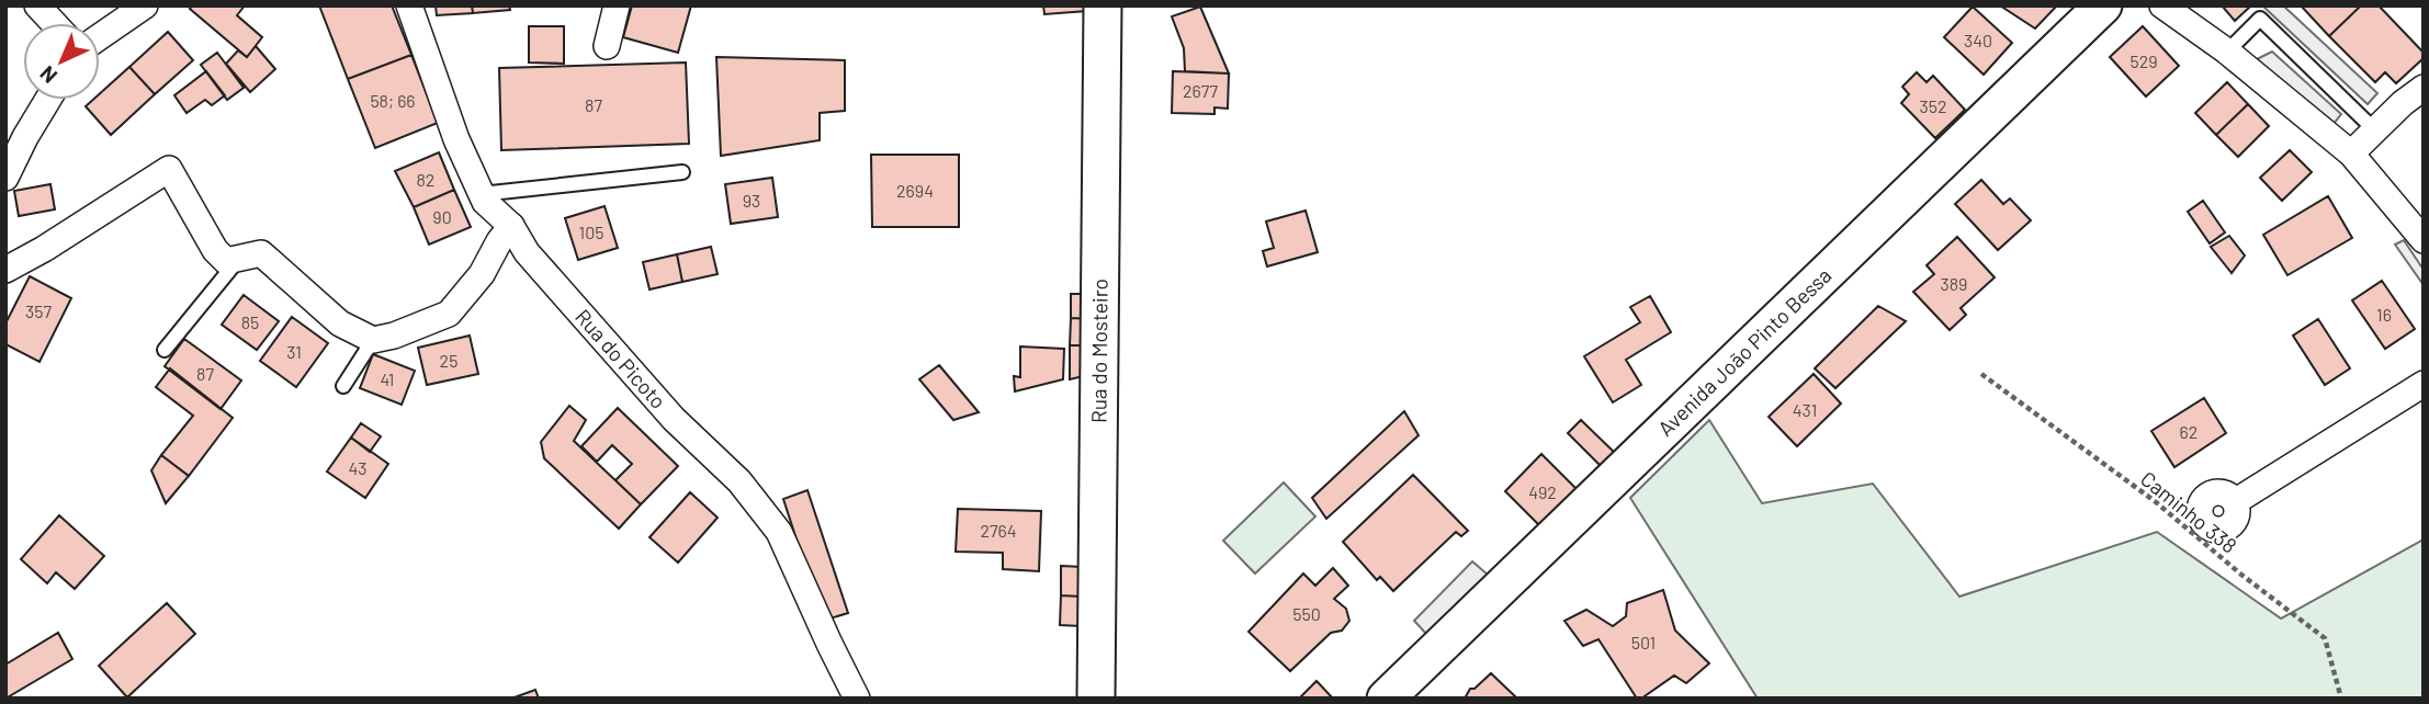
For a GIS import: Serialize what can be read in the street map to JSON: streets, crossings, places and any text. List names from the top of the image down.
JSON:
{
  "streets": {
    "main road": ["Rua do Mosteiro", "Avenida João Pinto Bessa"],
    "street": ["Rua do Picoto"],
    "path": ["Caminho 338"]
  },
  "house_numbers": [
    "340",
    "529",
    "2677",
    "58; 66",
    "87",
    "352",
    "82",
    "2694",
    "93",
    "90",
    "105",
    "389",
    "357",
    "16",
    "85",
    "31",
    "25",
    "87",
    "41",
    "431",
    "62",
    "43",
    "492",
    "2764",
    "550",
    "501"
  ],
  "north": "bottom left"
}
